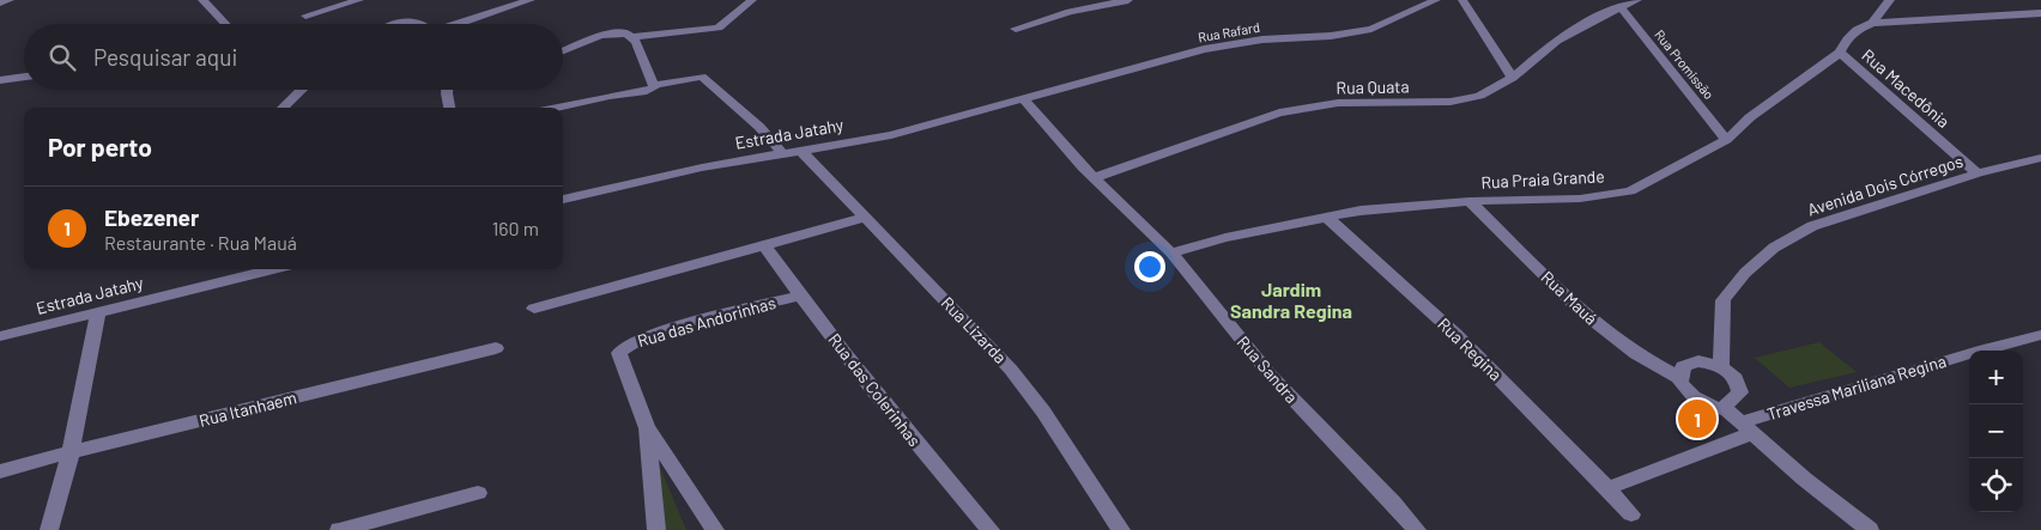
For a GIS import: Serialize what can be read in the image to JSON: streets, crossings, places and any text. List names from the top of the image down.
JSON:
{
  "streets": {
    "street": [
      "Rua Rafard",
      "Rua Promissão",
      "Rua Quata",
      "Rua Macedônia",
      "Estrada Jatahy",
      "Rua Praia Grande",
      "Avenida Dois Córregos",
      "Rua Mauá",
      "Rua das Andorinhas",
      "Rua Lizarda",
      "Rua Regina",
      "Rua Sandra",
      "Travessa Mariliana Regina",
      "Rua das Colerinhas",
      "Rua Itanhaem"
    ]
  },
  "crossings": [
    ["Rua Rafard", "Estrada Jatahy"],
    ["Rua Rafard", "Rua Sandra"],
    ["Rua Promissão", "Rua Quata"],
    ["Rua Promissão", "Rua Praia Grande"],
    ["Rua Quata", "Rua Sandra"],
    ["Rua Macedônia", "Rua Praia Grande"],
    ["Rua Macedônia", "Avenida Dois Córregos"],
    ["Estrada Jatahy", "Rua Lizarda"],
    ["Estrada Jatahy", "Rua Sandra"],
    ["Rua Praia Grande", "Rua Mauá"],
    ["Rua Praia Grande", "Rua Regina"],
    ["Rua Praia Grande", "Rua Sandra"],
    ["Avenida Dois Córregos", "Rua Mauá"],
    ["Rua das Andorinhas", "Rua das Colerinhas"]
  ],
  "districts": ["Jardim Sandra Regina"],
  "page": {
    "search": "Pesquisar aqui",
    "heading": "Por perto",
    "list": [
      {
        "mark": "1",
        "name": "Ebezener",
        "note": "Restaurante · Rua Mauá",
        "value": "160 m"
      }
    ],
    "map_buttons": ["+", "−"],
    "pins": "1"
  }
}
